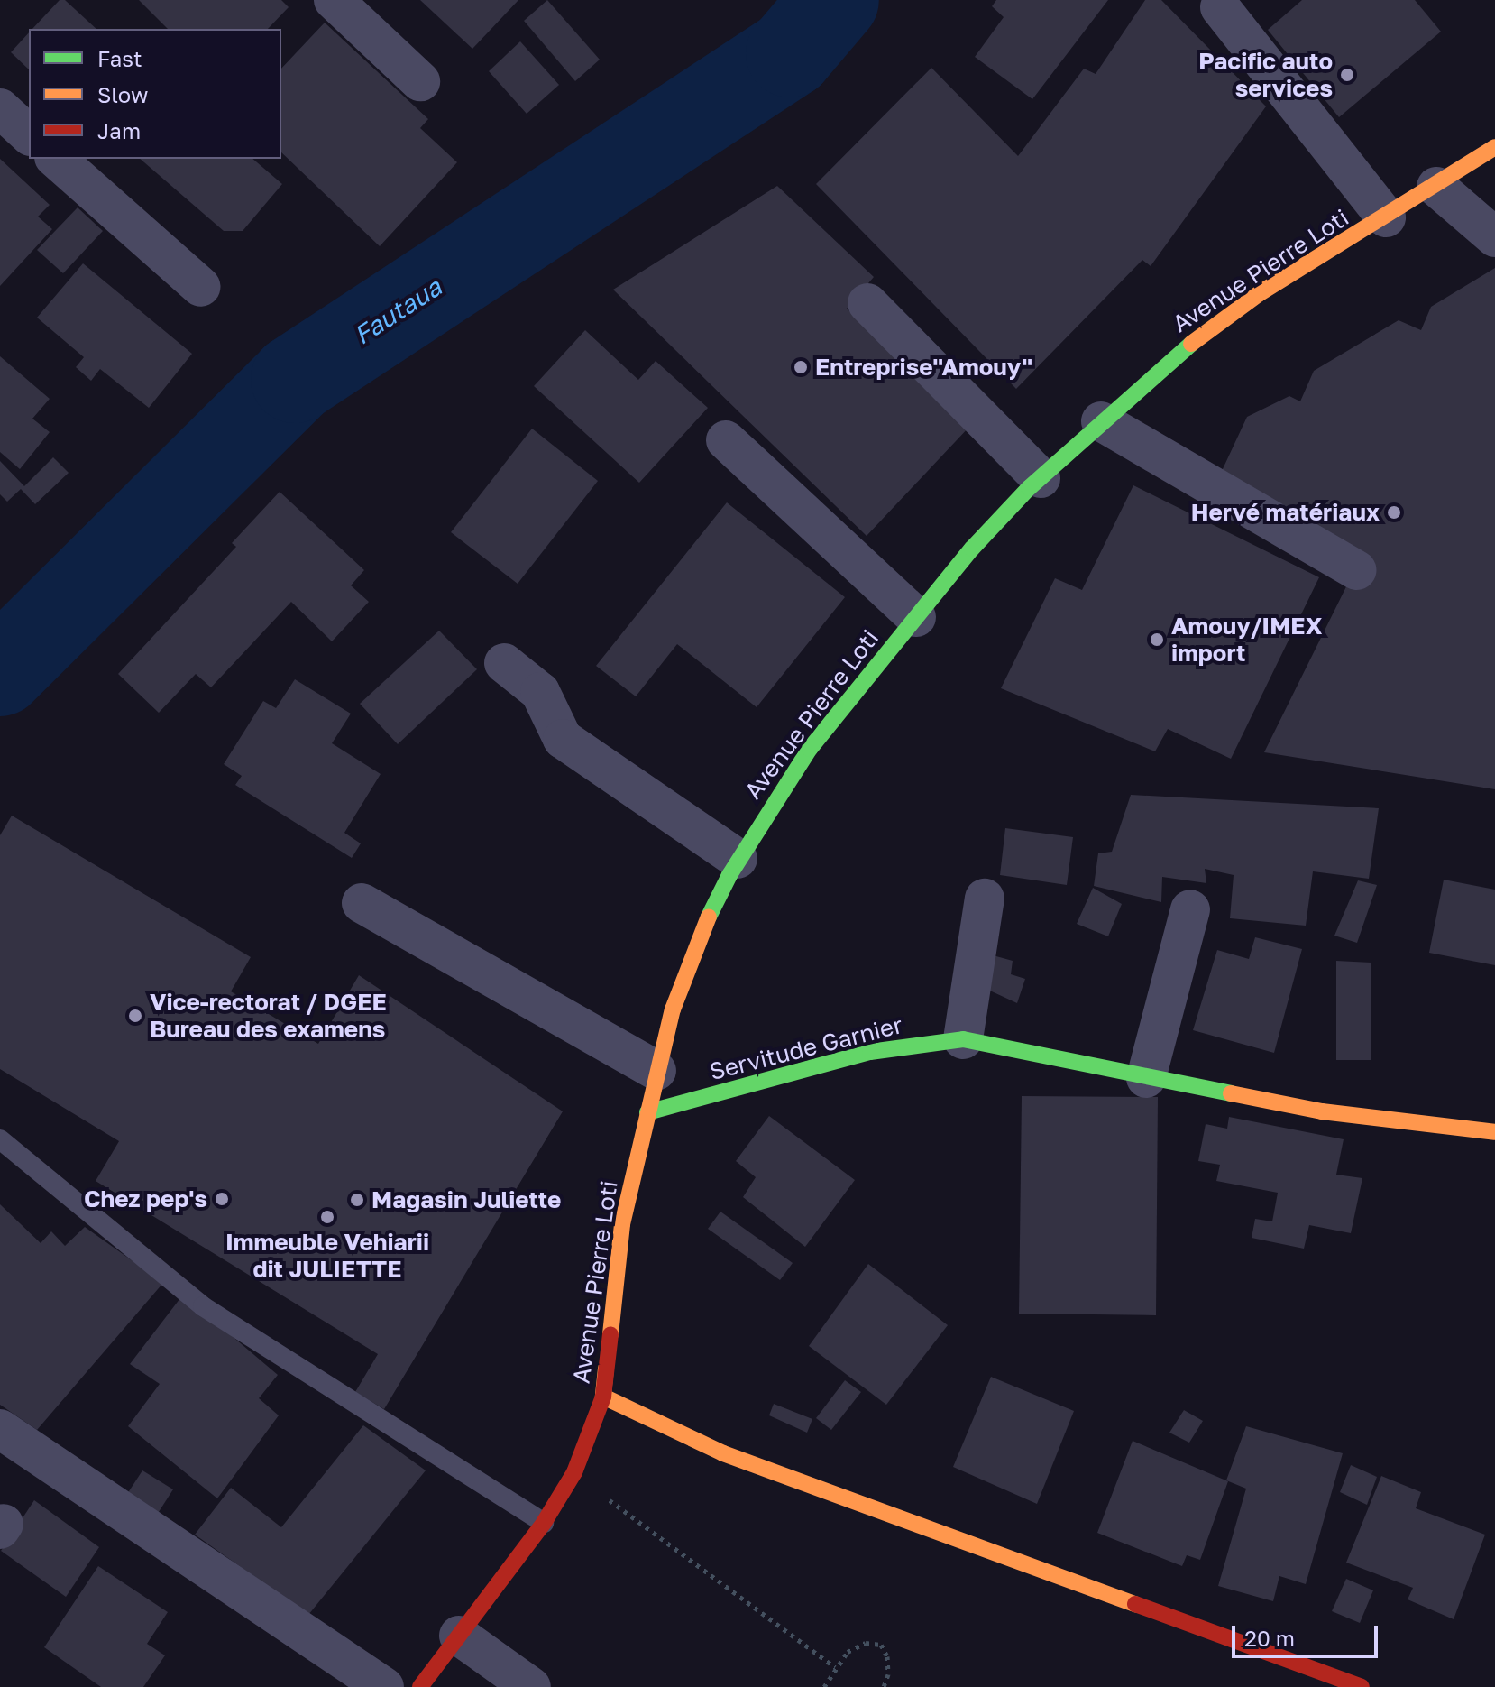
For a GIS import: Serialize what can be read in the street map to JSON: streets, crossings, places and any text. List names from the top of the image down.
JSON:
{
  "streets": {
    "main road": ["Avenue Pierre Loti", "Servitude Garnier"]
  },
  "crossings": [
    ["Avenue Pierre Loti", "Servitude Garnier"]
  ],
  "water": ["Fautaua"],
  "places": [
    "Pacific auto services",
    "Entreprise\"Amouy\"",
    "Hervé matériaux",
    "Amouy/IMEX import",
    "Vice-rectorat / DGEE Bureau des examens",
    "Chez pep's",
    "Magasin Juliette",
    "Immeuble Vehiarii dit JULIETTE"
  ],
  "legend": ["Fast", "Slow", "Jam"],
  "scale_bar": "20 m"
}
